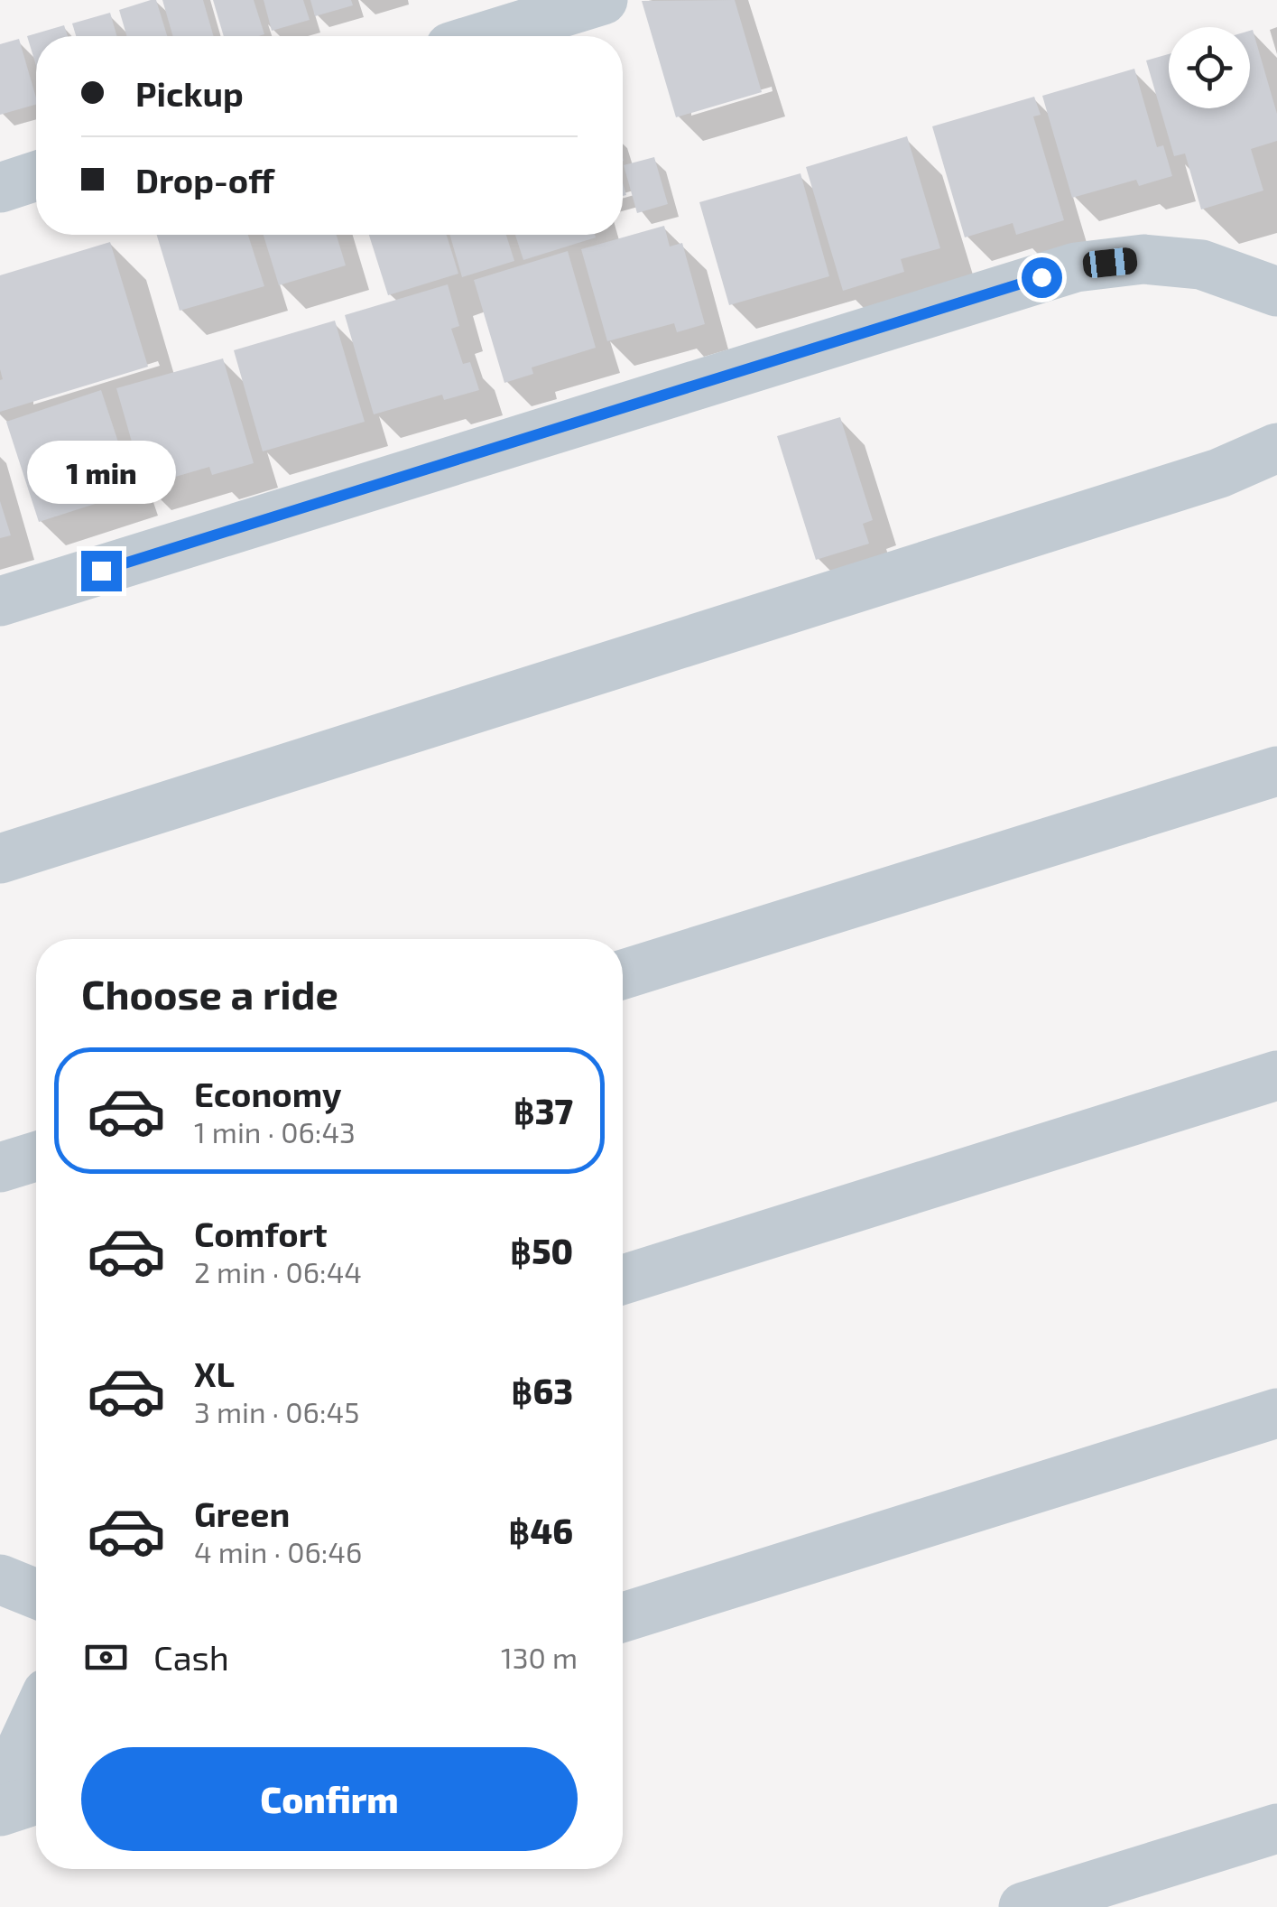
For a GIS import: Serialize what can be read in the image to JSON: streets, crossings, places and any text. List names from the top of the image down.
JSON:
{
  "page": {
    "banner": ["Pickup", "Drop-off"],
    "bubble": "1 min",
    "heading": "Choose a ride",
    "list": [
      {
        "name": "Economy",
        "note": "1 min · 06:43",
        "value": "฿37"
      },
      {
        "name": "Comfort",
        "note": "2 min · 06:44",
        "value": "฿50"
      },
      {
        "name": "XL",
        "note": "3 min · 06:45",
        "value": "฿63"
      },
      {
        "name": "Green",
        "note": "4 min · 06:46",
        "value": "฿46"
      }
    ],
    "pay": ["Cash", "130 m"],
    "buttons": "Confirm"
  }
}
